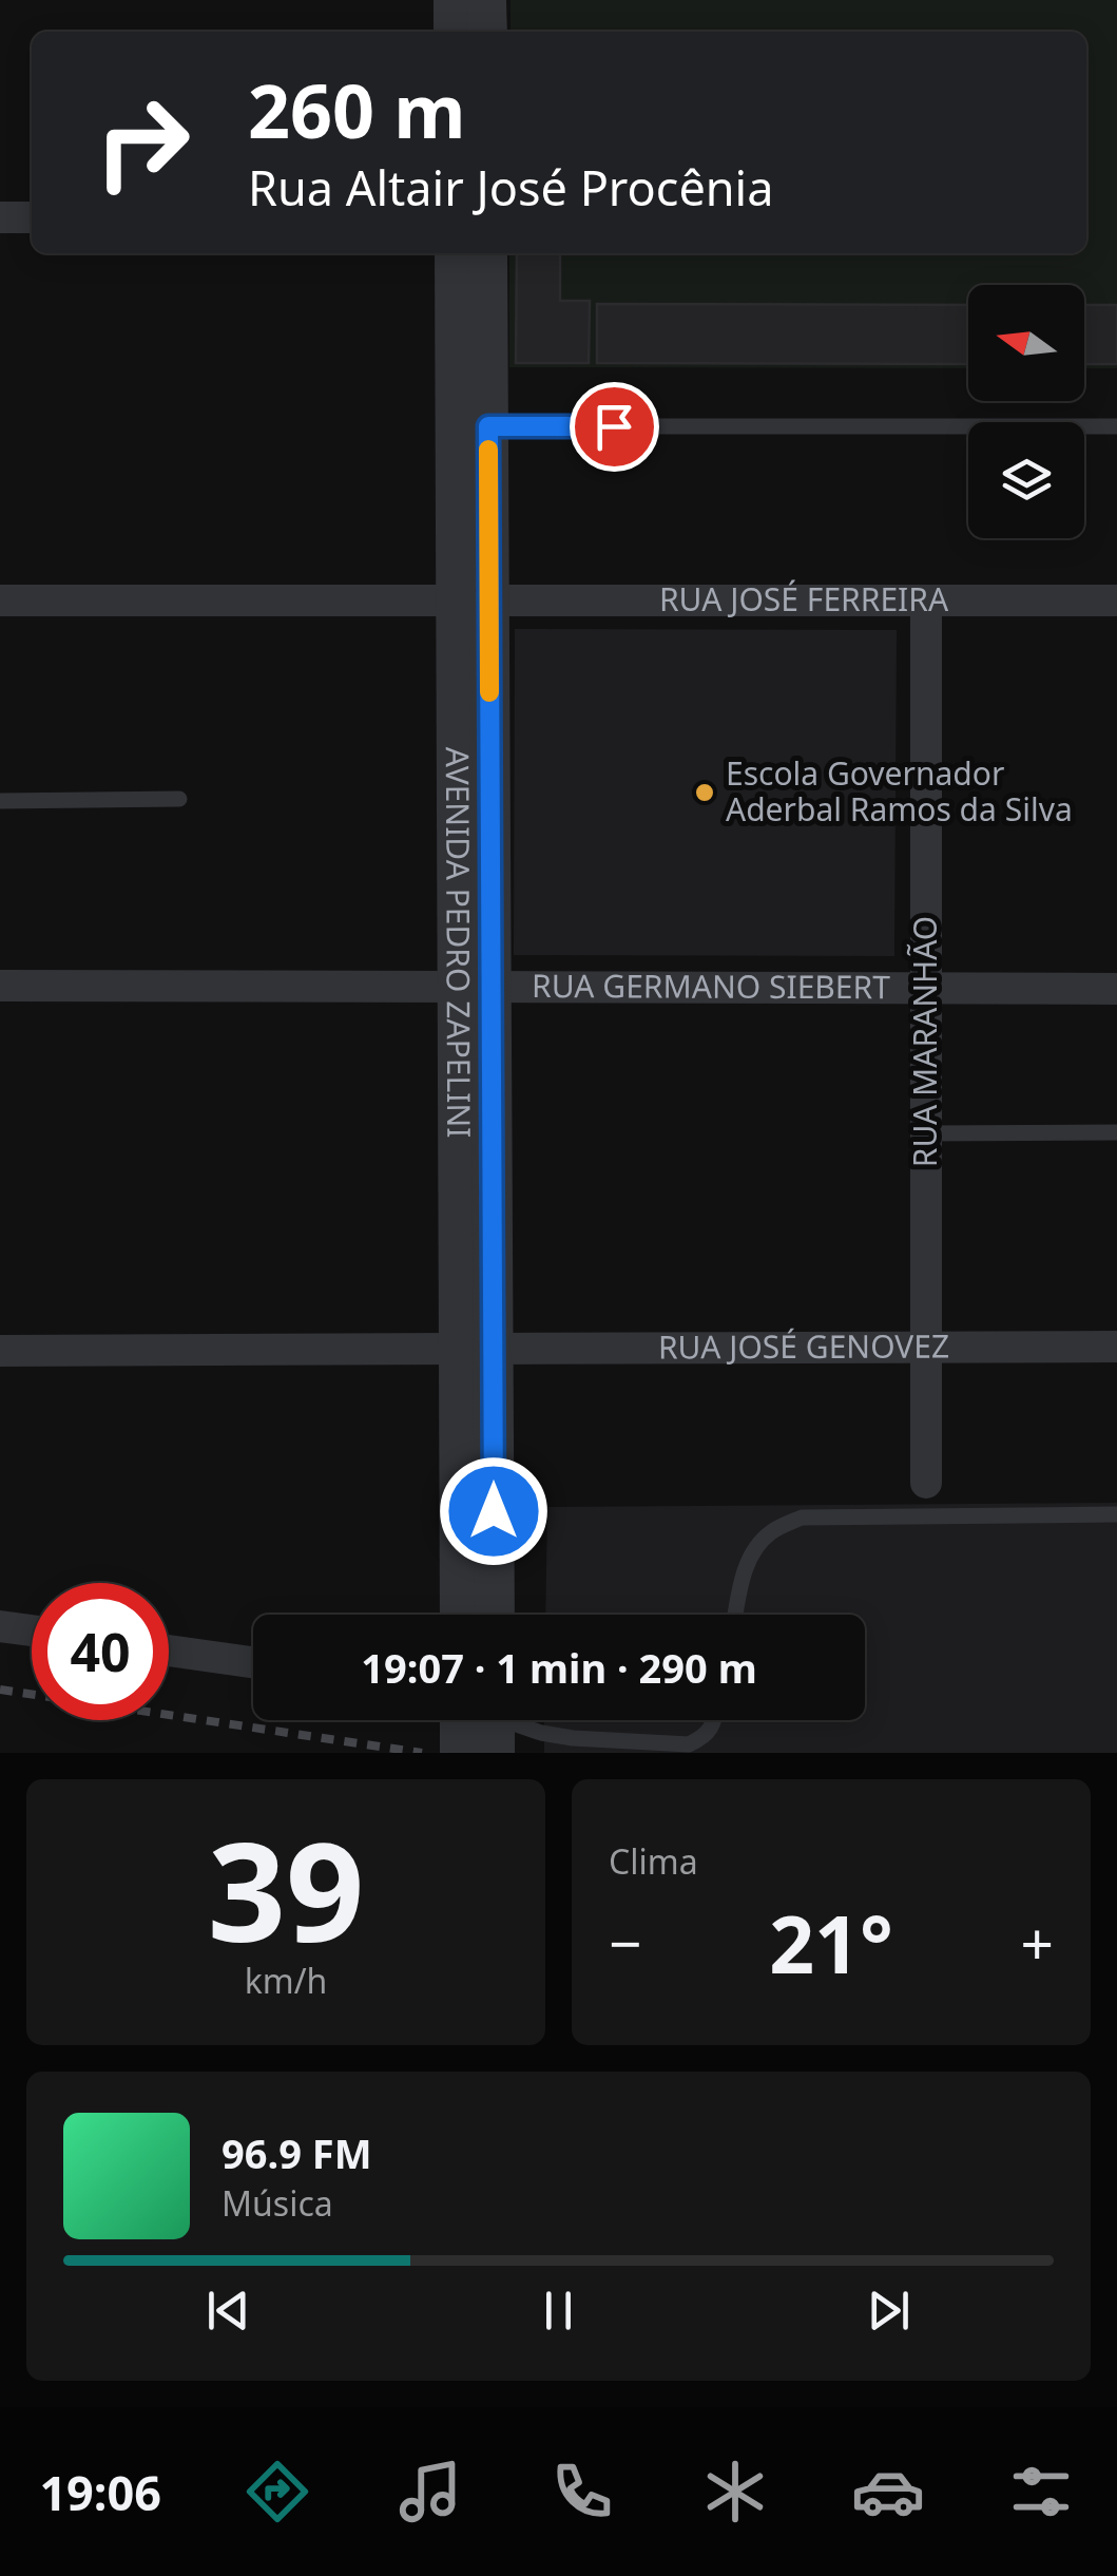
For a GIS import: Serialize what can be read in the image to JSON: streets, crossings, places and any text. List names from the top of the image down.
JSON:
{
  "streets": {
    "street": [
      "RUA JOSÉ FERREIRA",
      "AVENIDA PEDRO ZAPELINI",
      "RUA GERMANO SIEBERT",
      "RUA MARANHÃO",
      "RUA JOSÉ GENOVEZ"
    ]
  },
  "crossings": [
    ["RUA JOSÉ FERREIRA", "AVENIDA PEDRO ZAPELINI"],
    ["RUA JOSÉ FERREIRA", "RUA MARANHÃO"],
    ["AVENIDA PEDRO ZAPELINI", "RUA GERMANO SIEBERT"],
    ["AVENIDA PEDRO ZAPELINI", "RUA JOSÉ GENOVEZ"],
    ["RUA GERMANO SIEBERT", "RUA MARANHÃO"],
    ["RUA MARANHÃO", "RUA JOSÉ GENOVEZ"]
  ],
  "places": ["Escola Governador Aderbal Ramos da Silva"],
  "north": "left",
  "page": {
    "turn": ["260 m", "Rua Altair José Procênia"],
    "limit": "40",
    "trip": "19:07 · 1 min · 290 m",
    "tile": [
      ["39", "km/h"],
      "Clima"
    ],
    "heat": ["−", "21°", "+"],
    "song": ["96.9 FM", "Música"],
    "tabs": "19:06"
  }
}
